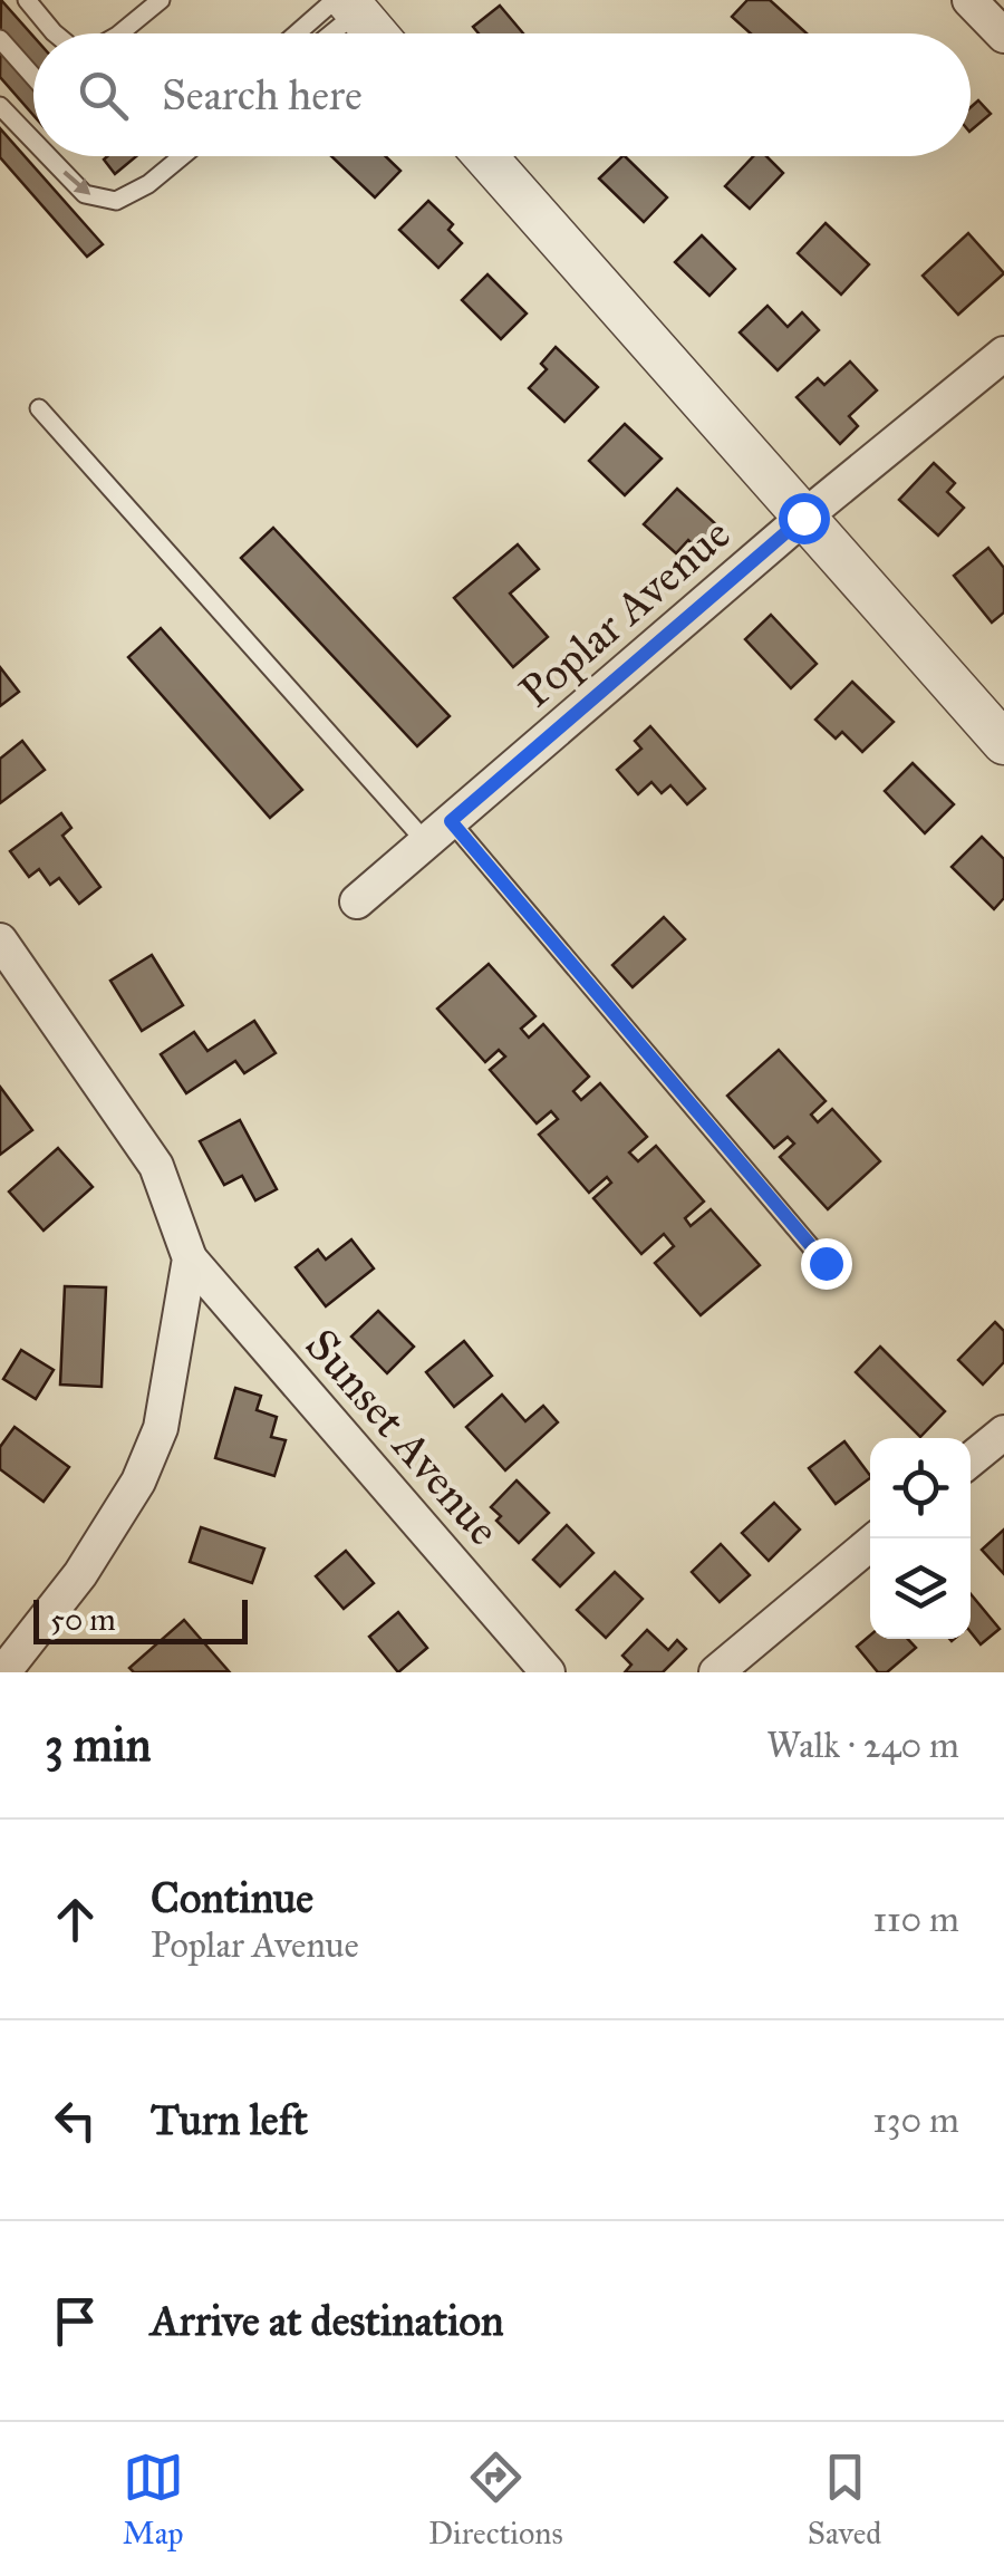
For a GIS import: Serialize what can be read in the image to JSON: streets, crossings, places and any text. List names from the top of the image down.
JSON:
{
  "streets": {
    "street": ["Poplar Avenue", "Sunset Avenue"]
  },
  "scale_bar": "50 m",
  "page": {
    "search": "Search here",
    "scale": "50 m",
    "heading": ["3 min", "Walk · 240 m"],
    "list": [
      ["Continue", "Poplar Avenue", "110 m"],
      ["Turn left", "130 m"],
      "Arrive at destination"
    ],
    "nav": ["Map", "Directions", "Saved"]
  }
}
